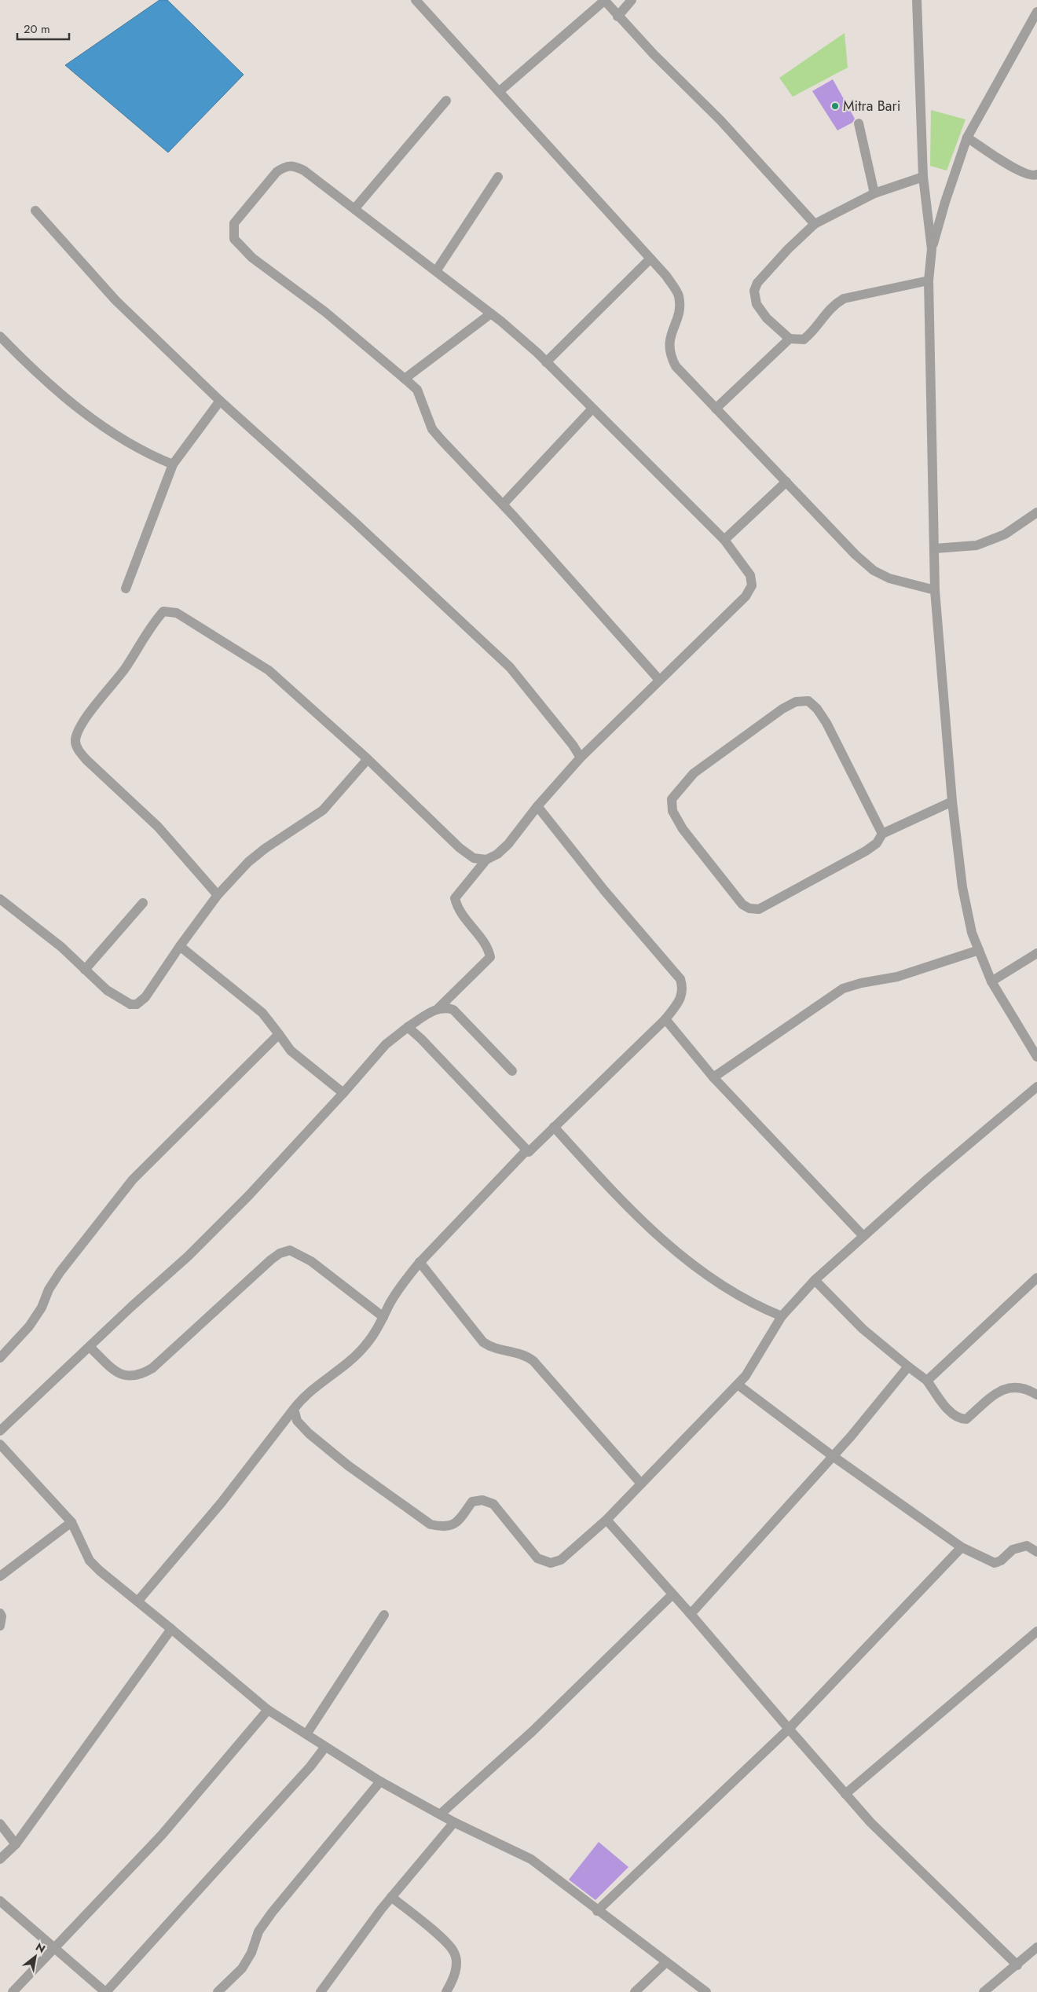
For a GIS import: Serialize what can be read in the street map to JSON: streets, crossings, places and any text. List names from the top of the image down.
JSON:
{
  "places": ["Mitra Bari"],
  "scale_bar": "20 m",
  "north": "top right"
}
